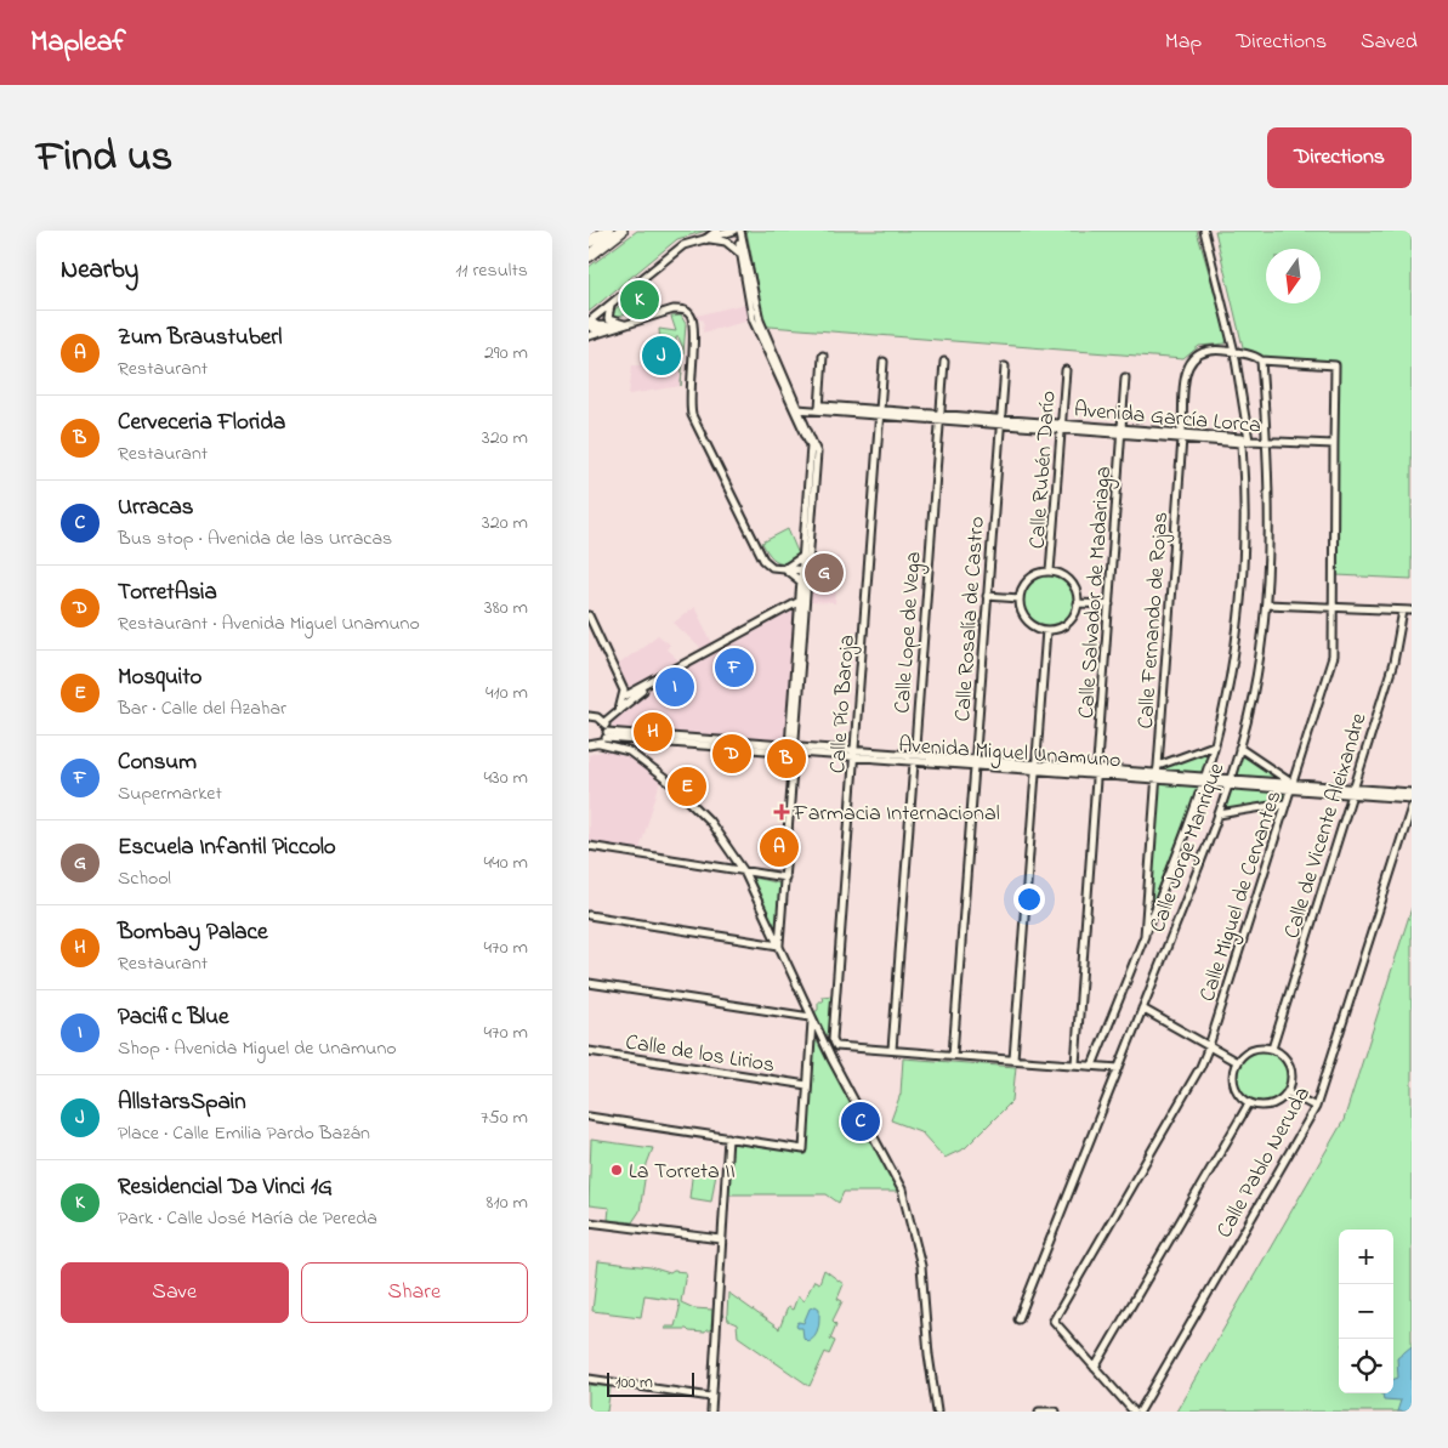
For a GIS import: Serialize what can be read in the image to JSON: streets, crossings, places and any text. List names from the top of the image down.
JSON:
{
  "streets": {
    "street": [
      "Avenida García Lorca",
      "Calle Rubén Darío",
      "Calle Salvador de Madariaga",
      "Calle Rosalía de Castro",
      "Calle Fernando de Rojas",
      "Calle Lope de Vega",
      "Calle Pío Baroja",
      "Avenida Miguel Unamuno",
      "Calle de Vicente Aleixandre",
      "Calle Jorge Manrique",
      "Calle Miguel de Cervantes",
      "Calle de los Lirios",
      "Calle Pablo Neruda"
    ]
  },
  "crossings": [
    ["Avenida García Lorca", "Calle Rubén Darío"],
    ["Avenida García Lorca", "Calle Salvador de Madariaga"],
    ["Avenida García Lorca", "Calle Rosalía de Castro"],
    ["Avenida García Lorca", "Calle Fernando de Rojas"],
    ["Avenida García Lorca", "Calle Lope de Vega"],
    ["Avenida García Lorca", "Calle Pío Baroja"],
    ["Avenida García Lorca", "Calle Jorge Manrique"],
    ["Avenida García Lorca", "Calle Miguel de Cervantes"],
    ["Calle Salvador de Madariaga", "Avenida Miguel Unamuno"],
    ["Calle Rosalía de Castro", "Avenida Miguel Unamuno"],
    ["Calle Fernando de Rojas", "Avenida Miguel Unamuno"],
    ["Calle Lope de Vega", "Avenida Miguel Unamuno"],
    ["Calle Pío Baroja", "Avenida Miguel Unamuno"],
    ["Avenida Miguel Unamuno", "Calle de Vicente Aleixandre"],
    ["Avenida Miguel Unamuno", "Calle Jorge Manrique"],
    ["Avenida Miguel Unamuno", "Calle Miguel de Cervantes"]
  ],
  "places": {
    "health": ["Farmacia Internacional"],
    "other": ["La Torreta II"]
  },
  "scale_bar": "100 m",
  "north": "bottom",
  "page": {
    "header": "Mapleaf",
    "nav": ["Map", "Directions", "Saved"],
    "title": "Find us",
    "buttons": [
      "Directions",
      ["Save", "Share"]
    ],
    "heading": ["Nearby", "11 results"],
    "pins": [
      "K",
      "J",
      "G",
      "F",
      "I",
      "H",
      "D",
      "B",
      "E",
      "A",
      "C"
    ],
    "list": [
      {
        "mark": "A",
        "name": "Zum Braustuberl",
        "note": "Restaurant",
        "value": "290 m"
      },
      {
        "mark": "B",
        "name": "Cerveceria Florida",
        "note": "Restaurant",
        "value": "320 m"
      },
      {
        "mark": "C",
        "name": "Urracas",
        "note": "Bus stop · Avenida de las Urracas",
        "value": "320 m"
      },
      {
        "mark": "D",
        "name": "TorretAsia",
        "note": "Restaurant · Avenida Miguel Unamuno",
        "value": "380 m"
      },
      {
        "mark": "E",
        "name": "Mosquito",
        "note": "Bar · Calle del Azahar",
        "value": "410 m"
      },
      {
        "mark": "F",
        "name": "Consum",
        "note": "Supermarket",
        "value": "430 m"
      },
      {
        "mark": "G",
        "name": "Escuela Infantil Piccolo",
        "note": "School",
        "value": "440 m"
      },
      {
        "mark": "H",
        "name": "Bombay Palace",
        "note": "Restaurant",
        "value": "470 m"
      },
      {
        "mark": "I",
        "name": "Pacific Blue",
        "note": "Shop · Avenida Miguel de Unamuno",
        "value": "470 m"
      },
      {
        "mark": "J",
        "name": "AllstarsSpain",
        "note": "Place · Calle Emilia Pardo Bazán",
        "value": "750 m"
      },
      {
        "mark": "K",
        "name": "Residencial Da Vinci 1G",
        "note": "Park · Calle José María de Pereda",
        "value": "810 m"
      }
    ],
    "map_buttons": ["+", "−"],
    "scale": "100 m"
  }
}
